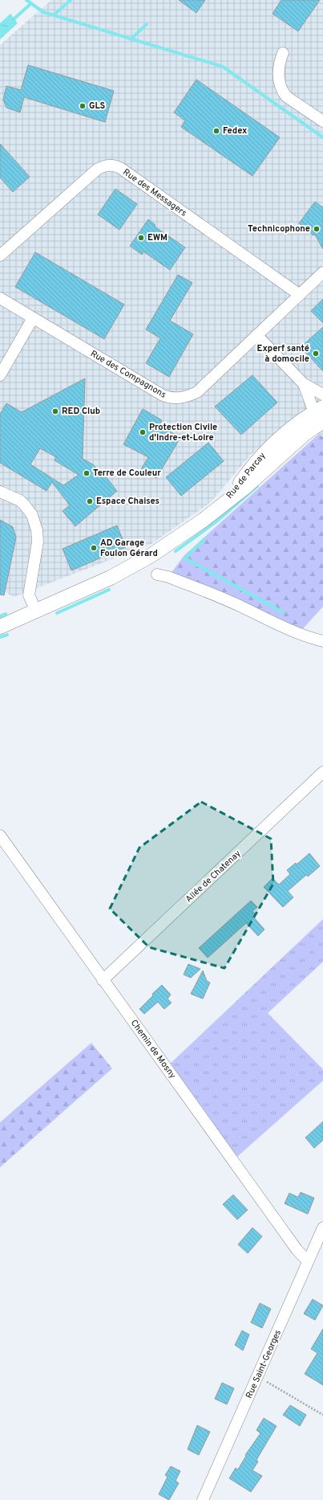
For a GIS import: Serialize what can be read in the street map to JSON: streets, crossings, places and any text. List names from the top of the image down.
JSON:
{
  "streets": {
    "street": [
      "Rue des Messagers",
      "Rue des Compagnons",
      "Rue de Parcay",
      "Allée de Chatenay",
      "Chemin de Mosny",
      "Rue Saint-Georges"
    ]
  },
  "crossings": [
    ["Allée de Chatenay", "Chemin de Mosny"],
    ["Chemin de Mosny", "Rue Saint-Georges"]
  ],
  "places": [
    "GLS",
    "Fedex",
    "Technicophone",
    "EWM",
    "Experf santé à domocile",
    "RED Club",
    "Protection Civile d'Indre-et-Loire",
    "Terre de Couleur",
    "Espace Chaises",
    "AD Garage Foulon Gérard"
  ]
}
